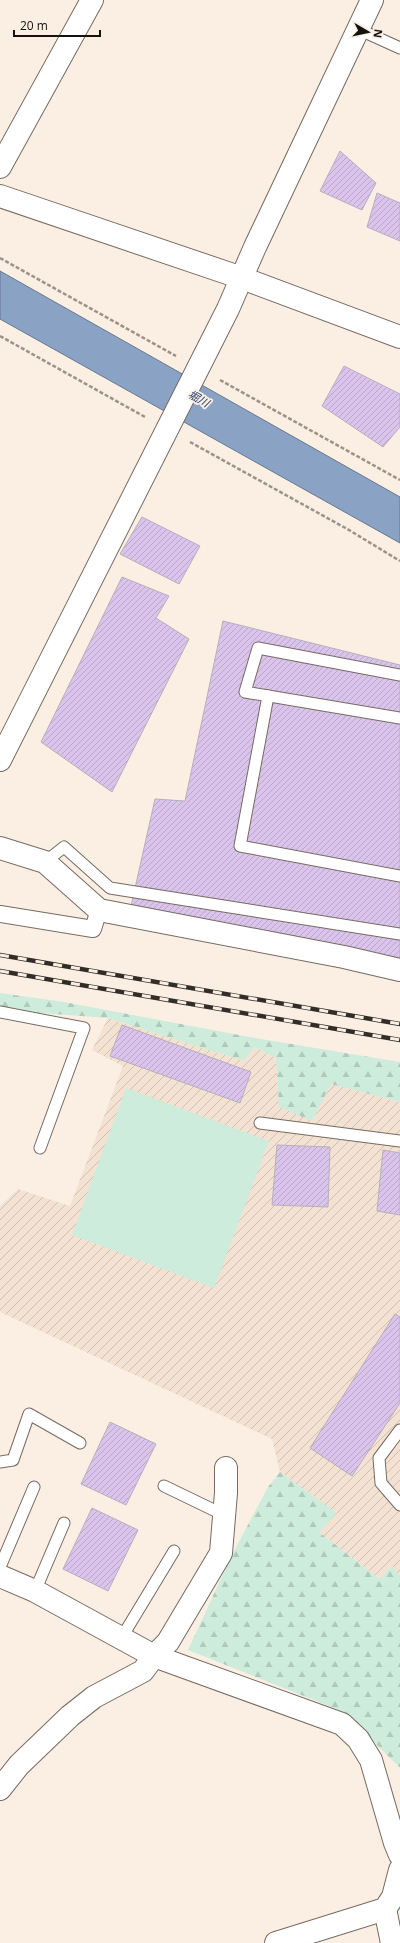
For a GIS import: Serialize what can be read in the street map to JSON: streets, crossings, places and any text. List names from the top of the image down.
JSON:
{
  "water": ["堀川"],
  "scale_bar": "20 m",
  "north": "right"
}
